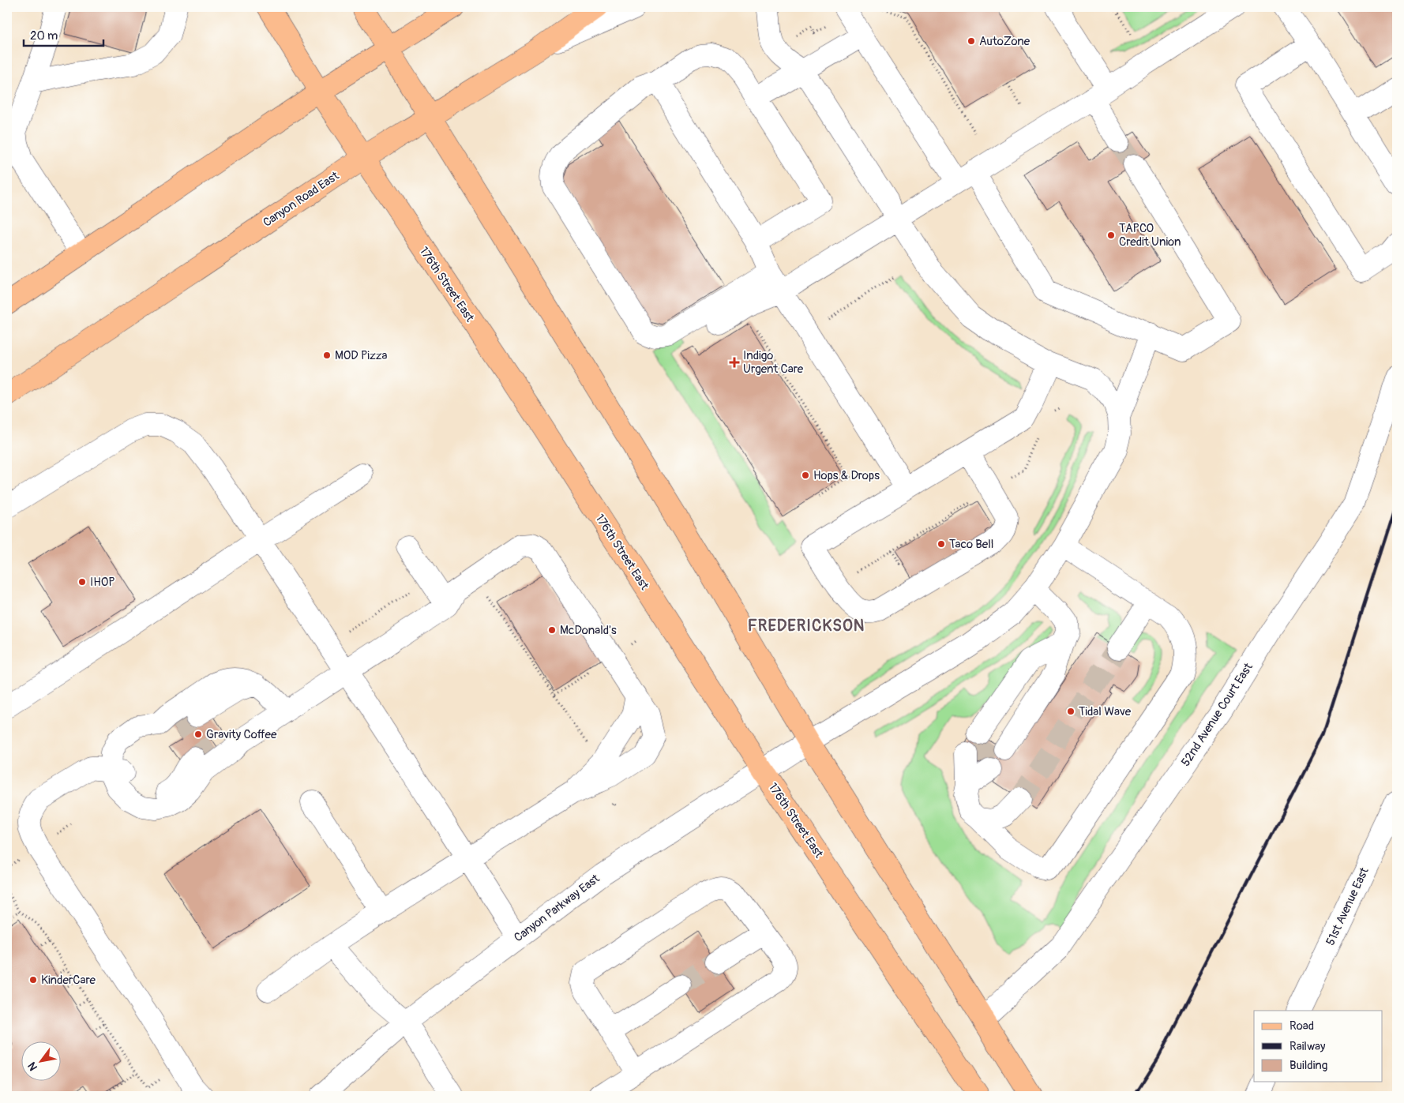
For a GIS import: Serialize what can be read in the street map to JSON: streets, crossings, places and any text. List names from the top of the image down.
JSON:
{
  "streets": {
    "main road": ["Canyon Road East", "176th Street East"],
    "street": ["52nd Avenue Court East", "51st Avenue East", "Canyon Parkway East"]
  },
  "crossings": [
    ["Canyon Road East", "176th Street East"],
    ["176th Street East", "Canyon Parkway East"]
  ],
  "districts": ["FREDERICKSON"],
  "places": {
    "other": [
      "AutoZone",
      "TAPCO Credit Union",
      "MOD Pizza",
      "Hops & Drops",
      "Taco Bell",
      "IHOP",
      "McDonald's",
      "Tidal Wave",
      "Gravity Coffee",
      "KinderCare"
    ],
    "health": ["Indigo Urgent Care"]
  },
  "legend": ["Road", "Railway", "Building"],
  "scale_bar": "20 m",
  "north": "bottom left"
}
